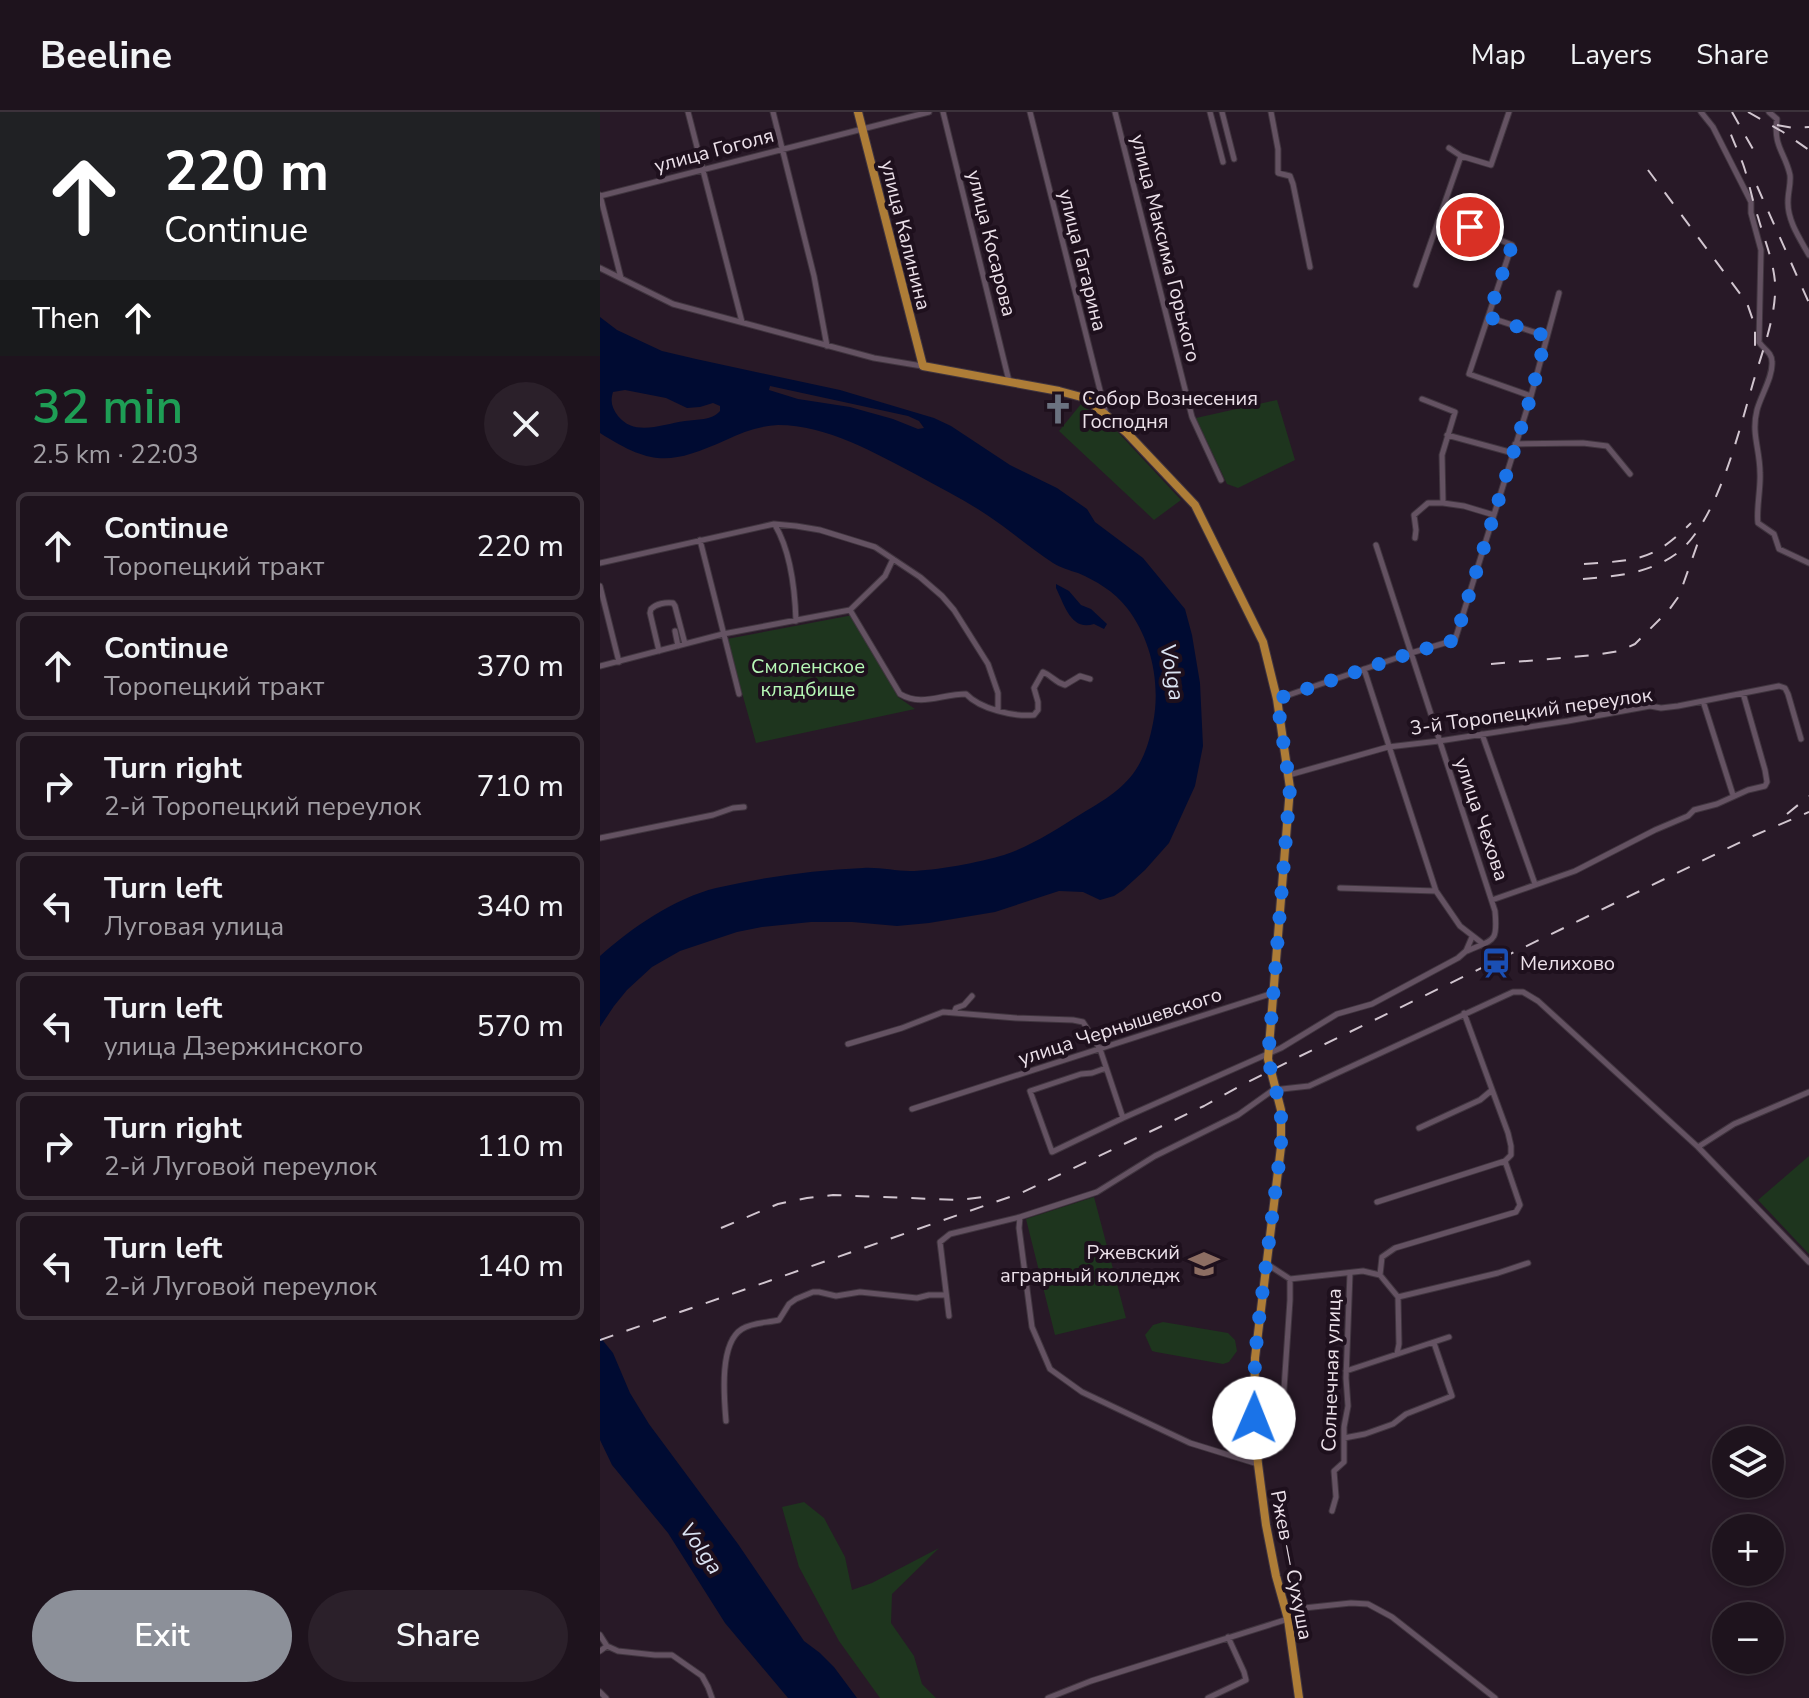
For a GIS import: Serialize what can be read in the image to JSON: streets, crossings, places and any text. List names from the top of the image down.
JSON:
{
  "streets": {
    "main road": ["улица Калинина", "Ржев — Сухуша"],
    "street": [
      "улица Гоголя",
      "улица Косарова",
      "улица Максима Горького",
      "улица Гагарина",
      "3-й Торопецкий переулок",
      "улица Чехова",
      "улица Чернышевского",
      "Солнечная улица"
    ]
  },
  "crossings": [
    ["улица Гоголя", "улица Калинина"],
    ["улица Калинина", "Ржев — Сухуша"],
    ["улица Косарова", "Ржев — Сухуша"],
    ["улица Гагарина", "Ржев — Сухуша"],
    ["3-й Торопецкий переулок", "улица Чехова"],
    ["3-й Торопецкий переулок", "Ржев — Сухуша"],
    ["улица Чернышевского", "Ржев — Сухуша"]
  ],
  "water": ["Volga"],
  "parks": ["Смоленское кладбище"],
  "places": {
    "church": ["Собор Вознесения Господня"],
    "station": ["Мелихово"],
    "school or university": ["Ржевский аграрный колледж"]
  },
  "page": {
    "header": "Beeline",
    "nav": ["Map", "Layers", "Share"],
    "turn": ["220 m", "Continue"],
    "then": "Then",
    "heading": ["32 min", "2.5 km · 22:03"],
    "list": [
      {
        "name": "Continue",
        "note": "Торопецкий тракт",
        "value": "220 m"
      },
      {
        "name": "Continue",
        "note": "Торопецкий тракт",
        "value": "370 m"
      },
      {
        "name": "Turn right",
        "note": "2-й Торопецкий переулок",
        "value": "710 m"
      },
      {
        "name": "Turn left",
        "note": "Луговая улица",
        "value": "340 m"
      },
      {
        "name": "Turn left",
        "note": "улица Дзержинского",
        "value": "570 m"
      },
      {
        "name": "Turn right",
        "note": "2-й Луговой переулок",
        "value": "110 m"
      },
      {
        "name": "Turn left",
        "note": "2-й Луговой переулок",
        "value": "140 m"
      }
    ],
    "map_buttons": ["+", "−"],
    "buttons": ["Exit", "Share"]
  }
}
